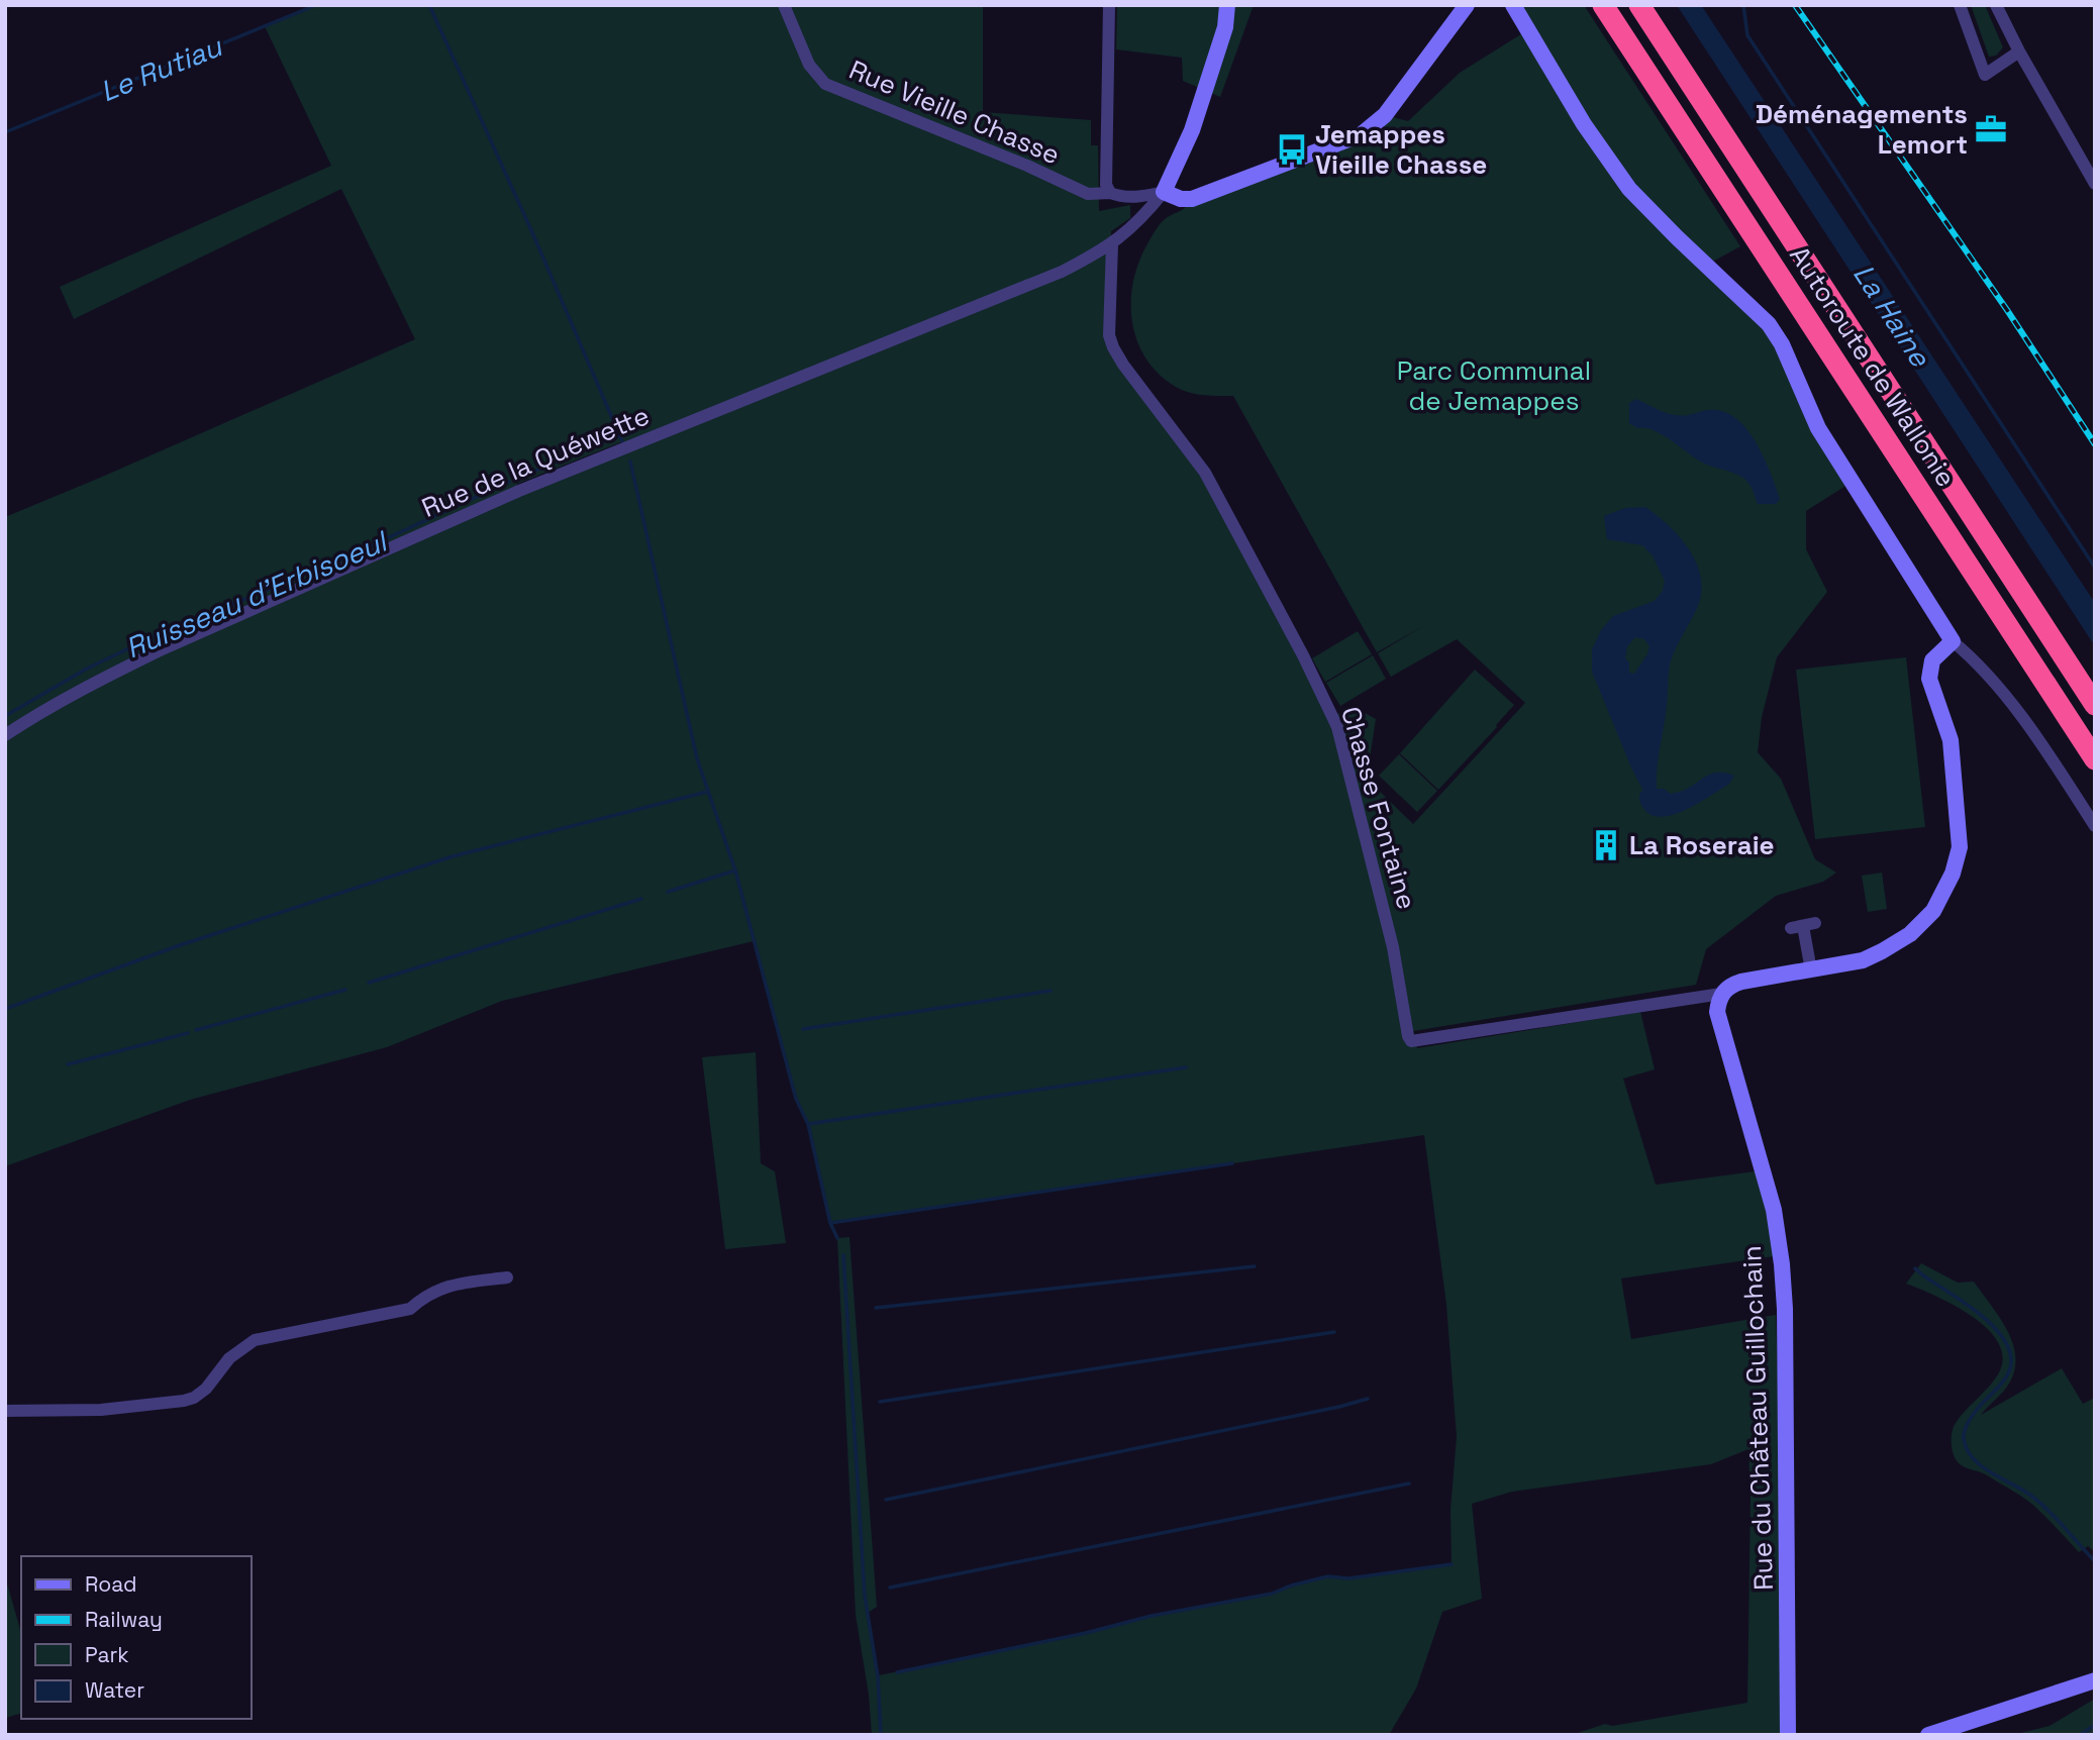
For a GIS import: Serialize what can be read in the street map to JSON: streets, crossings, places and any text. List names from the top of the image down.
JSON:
{
  "streets": {
    "highway": ["Autoroute de Wallonie"],
    "street": [
      "Rue Vieille Chasse",
      "Rue de la Quéwette",
      "Chasse Fontaine",
      "Rue du Château Guillochain"
    ]
  },
  "crossings": [
    ["Rue Vieille Chasse", "Rue de la Quéwette"],
    ["Rue de la Quéwette", "Chasse Fontaine"],
    ["Chasse Fontaine", "Rue du Château Guillochain"]
  ],
  "water": ["Le Rutiau", "La Haine", "Ruisseau d'Erbisoeul"],
  "parks": ["Parc Communal de Jemappes"],
  "places": {
    "office": ["Déménagements Lemort"],
    "bus stop": ["Jemappes Vieille Chasse"],
    "building": ["La Roseraie"]
  },
  "legend": [
    "Road",
    "Railway",
    "Park",
    "Water"
  ]
}
